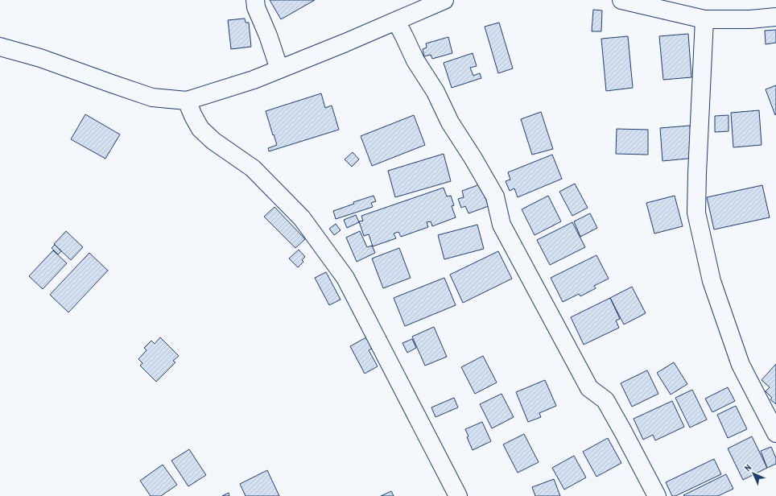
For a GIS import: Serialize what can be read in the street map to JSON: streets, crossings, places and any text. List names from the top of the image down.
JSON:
{
  "north": "top left"
}
